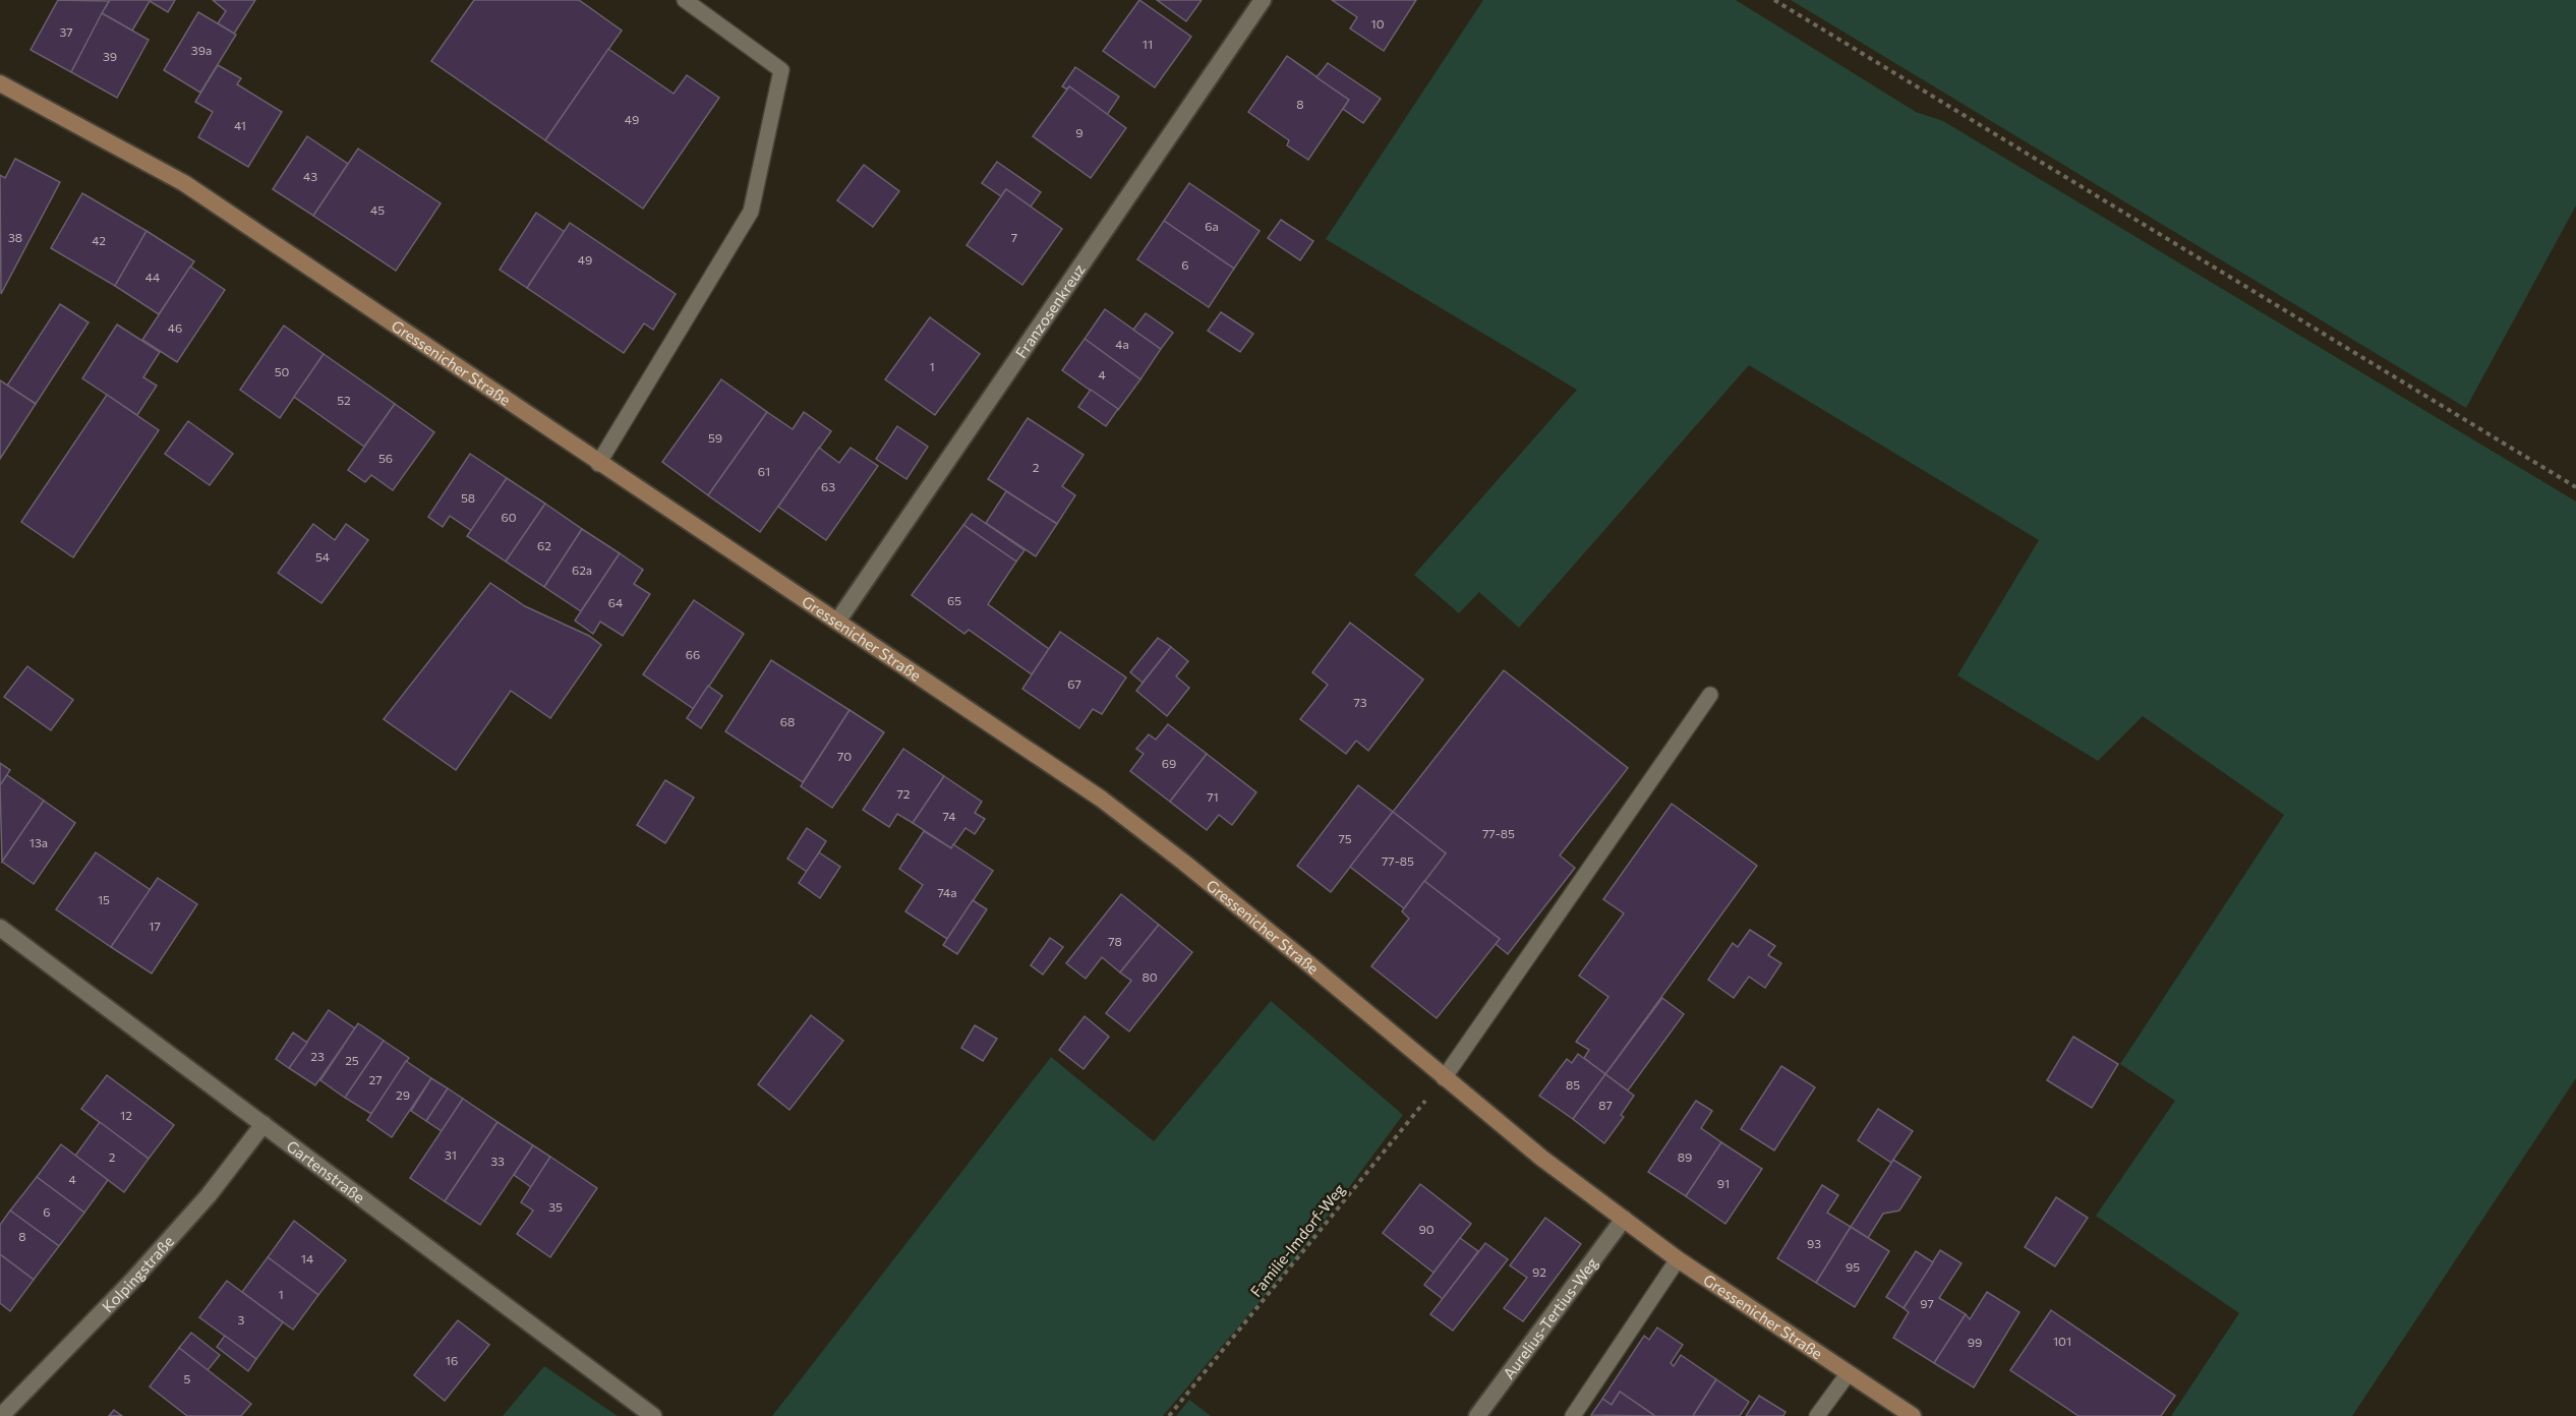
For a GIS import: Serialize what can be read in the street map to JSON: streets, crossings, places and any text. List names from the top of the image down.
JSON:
{
  "streets": {
    "main road": ["Gressenicher Straße"],
    "street": [
      "Franzosenkreuz",
      "Gartenstraße",
      "Kolpingstraße",
      "Aurelius-Tertius-Weg"
    ],
    "path": ["Familie-Imdorf-Weg"]
  },
  "crossings": [
    ["Franzosenkreuz", "Gressenicher Straße"],
    ["Gressenicher Straße", "Familie-Imdorf-Weg"],
    ["Gressenicher Straße", "Aurelius-Tertius-Weg"],
    ["Gartenstraße", "Kolpingstraße"]
  ],
  "house_numbers": [
    "10",
    "37",
    "11",
    "39a",
    "39",
    "8",
    "49",
    "41",
    "9",
    "43",
    "45",
    "6a",
    "38",
    "7",
    "42",
    "49",
    "6",
    "44",
    "46",
    "4a",
    "1",
    "50",
    "4",
    "52",
    "59",
    "56",
    "2",
    "61",
    "63",
    "58",
    "60",
    "62",
    "54",
    "62a",
    "65",
    "64",
    "66",
    "67",
    "73",
    "68",
    "70",
    "69",
    "72",
    "71",
    "74",
    "77-85",
    "75",
    "13a",
    "77-85",
    "74a",
    "15",
    "17",
    "78",
    "80",
    "23",
    "25",
    "27",
    "85",
    "29",
    "87",
    "12",
    "31",
    "2",
    "89",
    "33",
    "4",
    "91",
    "35",
    "6",
    "90",
    "8",
    "93",
    "14",
    "95",
    "92",
    "1",
    "97",
    "3",
    "101",
    "99",
    "16",
    "5"
  ]
}
